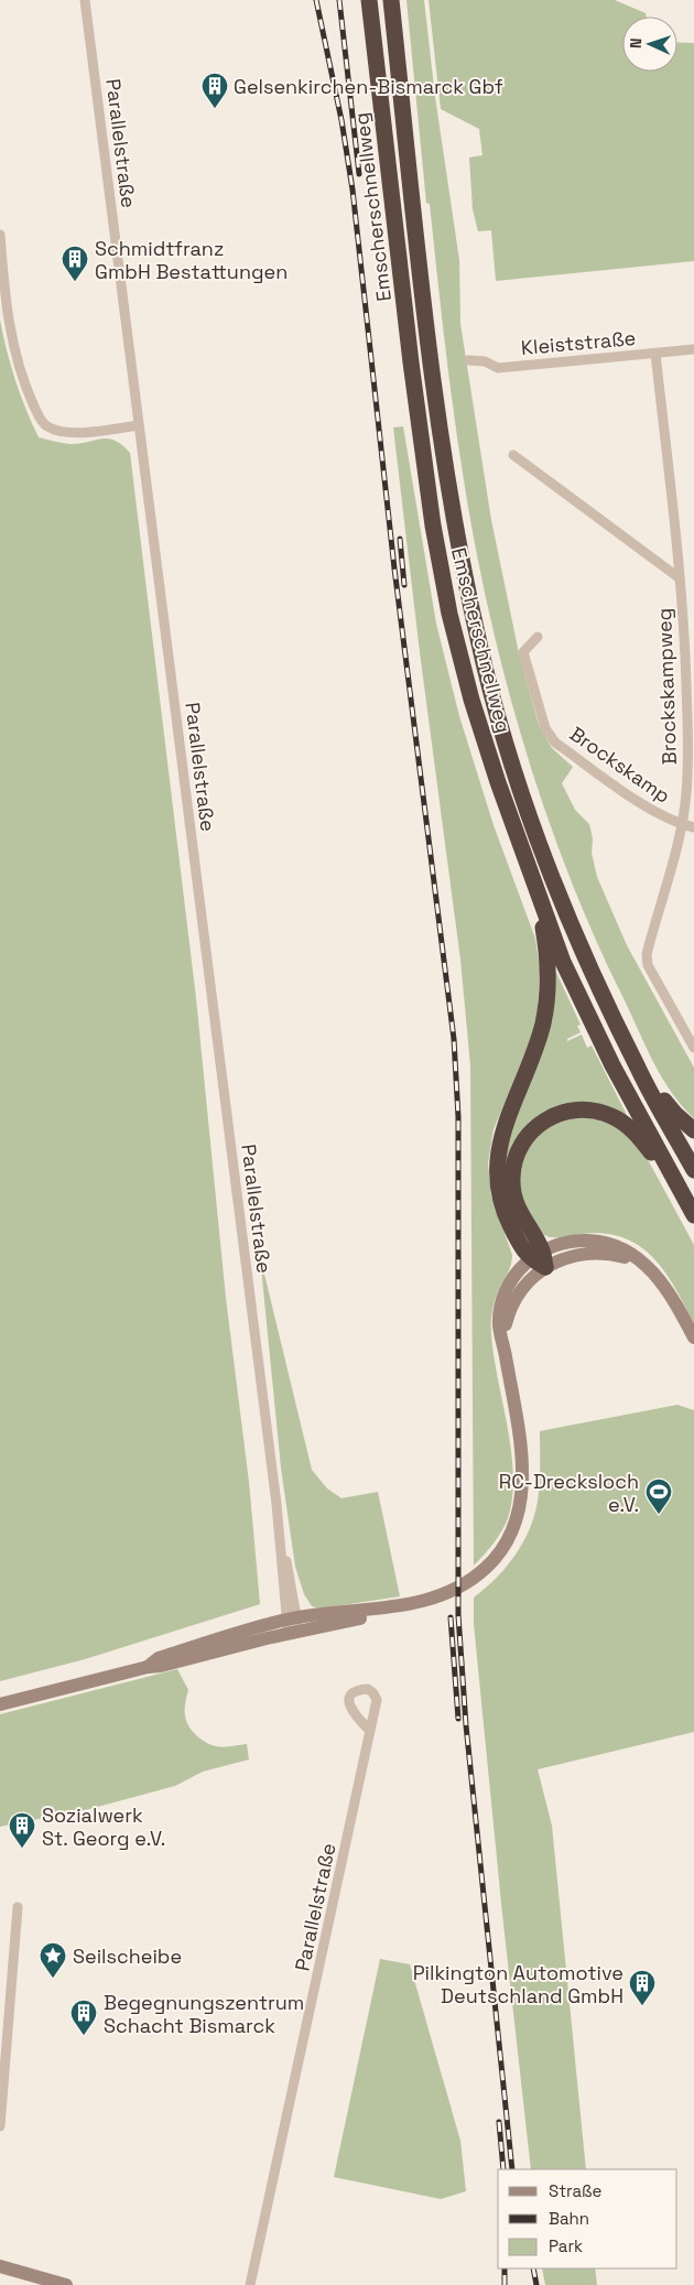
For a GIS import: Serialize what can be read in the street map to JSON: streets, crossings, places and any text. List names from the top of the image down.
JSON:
{
  "streets": {
    "highway": ["Emscherschnellweg"],
    "street": [
      "Parallelstraße",
      "Kleiststraße",
      "Brockskampweg",
      "Brockskamp"
    ]
  },
  "crossings": [
    ["Kleiststraße", "Brockskampweg"],
    ["Brockskampweg", "Brockskamp"]
  ],
  "places": {
    "building": [
      "Gelsenkirchen-Bismarck Gbf",
      "Schmidtfranz GmbH Bestattungen",
      "Sozialwerk St. Georg e.V.",
      "Pilkington Automotive Deutschland GmbH",
      "Begegnungszentrum Schacht Bismarck"
    ],
    "sports": ["RC-Drecksloch e.V."],
    "place": ["Seilscheibe"]
  },
  "legend": ["Straße", "Bahn", "Park"],
  "north": "left"
}
